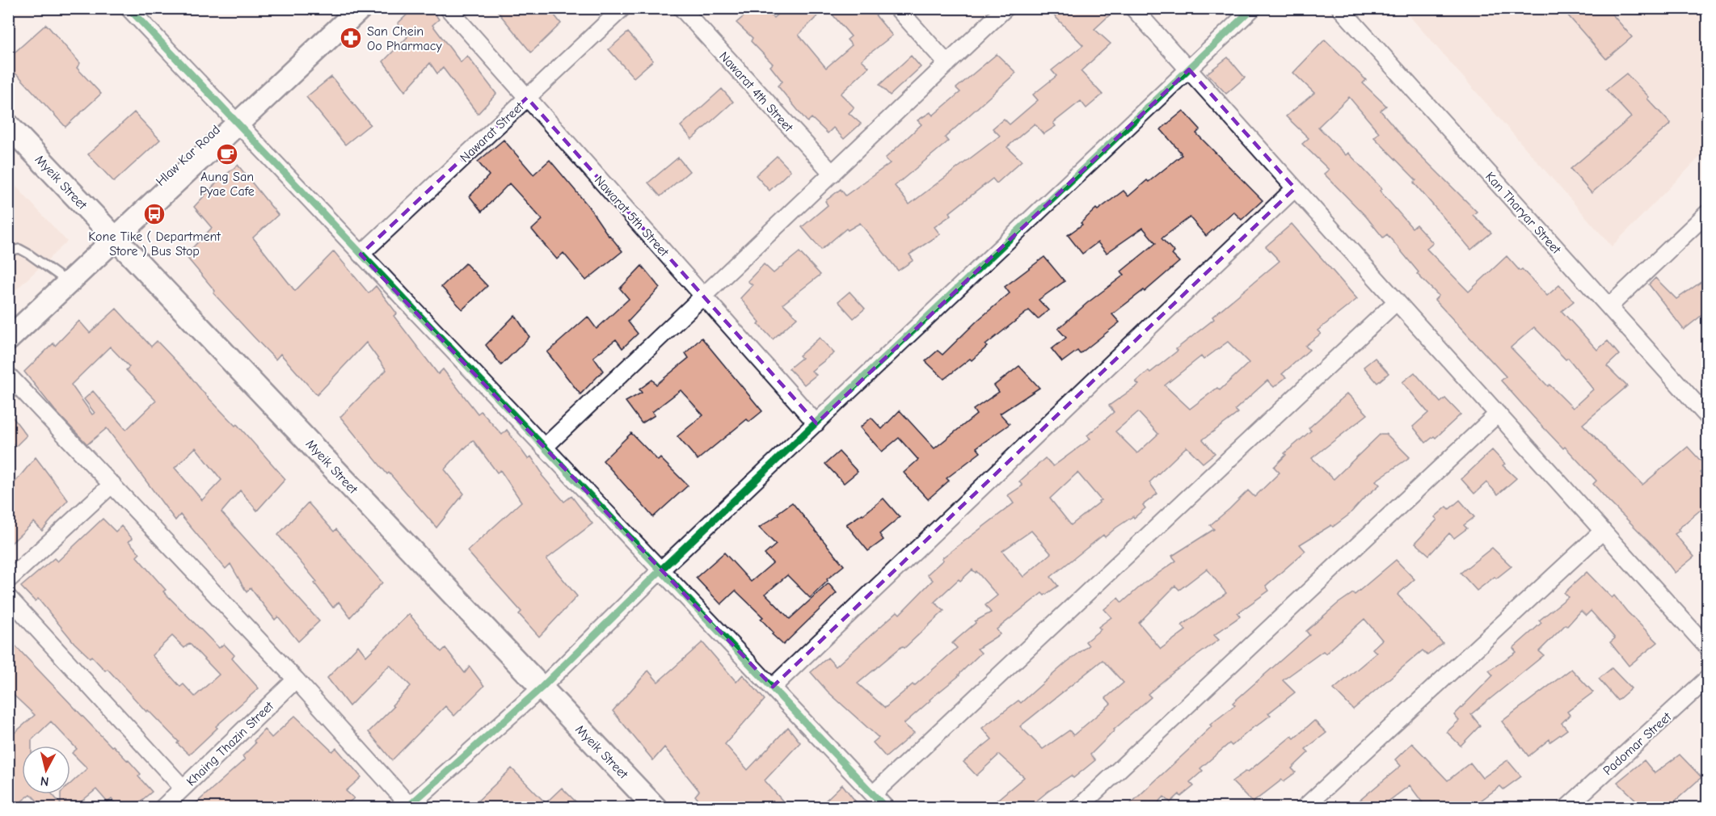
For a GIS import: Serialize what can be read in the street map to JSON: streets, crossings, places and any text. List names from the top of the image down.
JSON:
{
  "streets": {
    "street": [
      "Nawarat 4th Street",
      "Nawarat Street",
      "Hlaw Kar Road",
      "Myeik Street",
      "Kan Tharyar Street",
      "Nawarat 5th Street",
      "Khaing Thazin Street",
      "Padomar Street"
    ]
  },
  "crossings": [
    ["Nawarat Street", "Nawarat 5th Street"],
    ["Hlaw Kar Road", "Myeik Street"]
  ],
  "places": {
    "pharmacy": ["San Chein Oo Pharmacy"],
    "cafe": ["Aung San Pyae Cafe"],
    "bus stop": ["Kone Tike ( Department Store ) Bus Stop"]
  },
  "north": "bottom"
}
